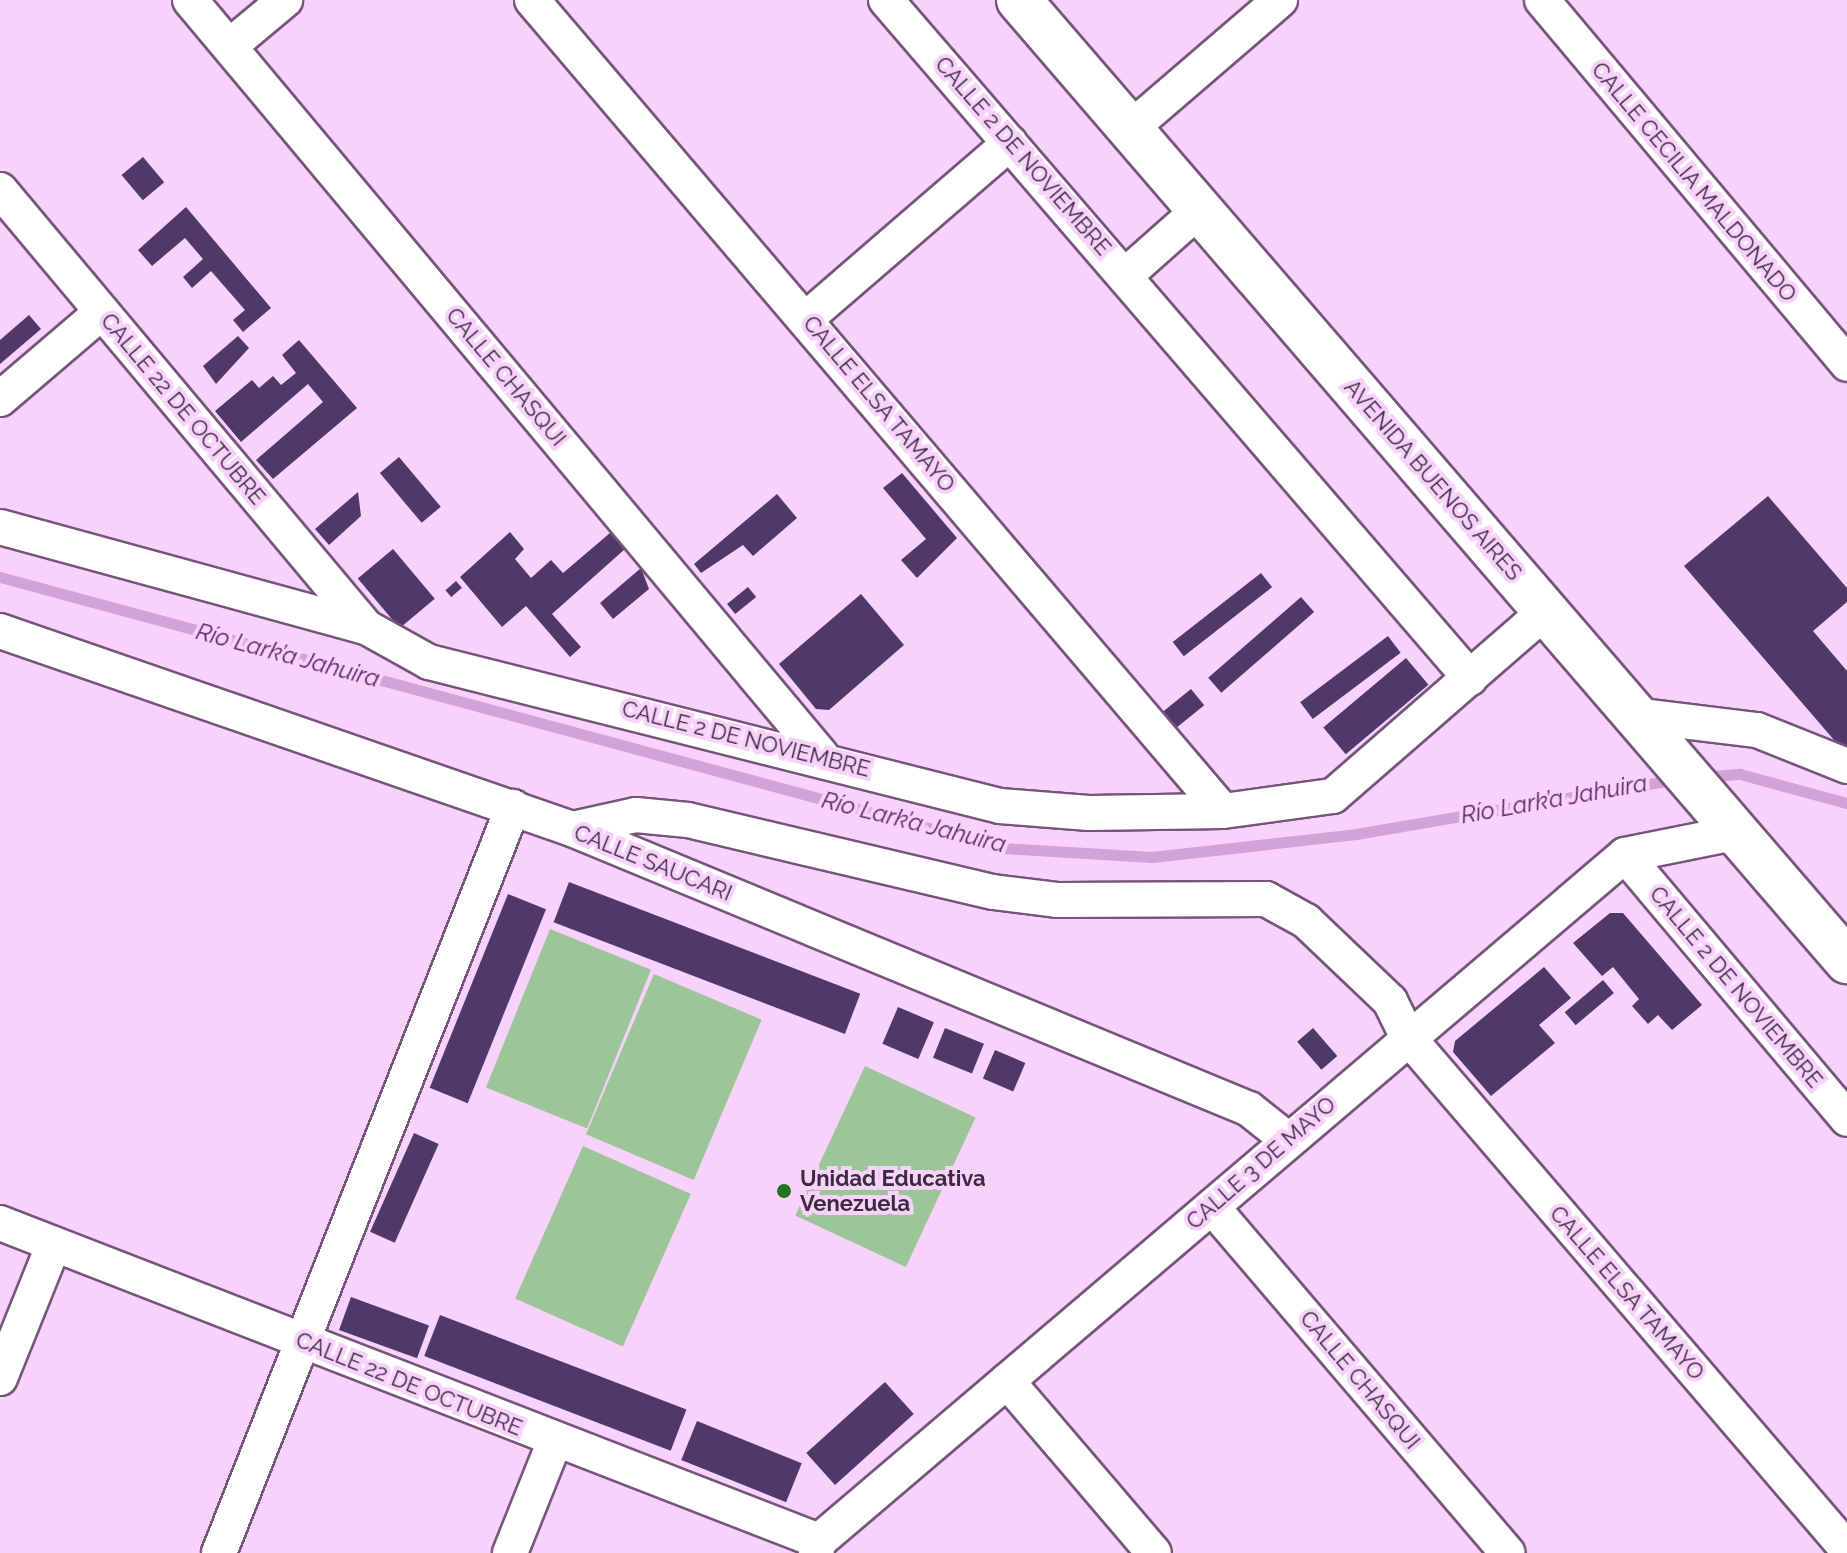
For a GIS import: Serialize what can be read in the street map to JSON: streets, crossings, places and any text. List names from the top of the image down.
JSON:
{
  "streets": {
    "highway": ["AVENIDA BUENOS AIRES"],
    "street": [
      "CALLE 2 DE NOVIEMBRE",
      "CALLE CECILIA MALDONADO",
      "CALLE CHASQUI",
      "CALLE ELSA TAMAYO",
      "CALLE 22 DE OCTUBRE",
      "CALLE SAUCARI",
      "CALLE 3 DE MAYO"
    ]
  },
  "crossings": [
    ["CALLE 2 DE NOVIEMBRE", "CALLE CHASQUI"],
    ["CALLE 2 DE NOVIEMBRE", "CALLE ELSA TAMAYO"],
    ["CALLE 2 DE NOVIEMBRE", "CALLE 22 DE OCTUBRE"],
    ["CALLE 2 DE NOVIEMBRE", "AVENIDA BUENOS AIRES"],
    ["CALLE 2 DE NOVIEMBRE", "CALLE 3 DE MAYO"],
    ["CALLE CHASQUI", "CALLE 3 DE MAYO"],
    ["CALLE ELSA TAMAYO", "CALLE SAUCARI"],
    ["CALLE ELSA TAMAYO", "CALLE 3 DE MAYO"],
    ["CALLE 22 DE OCTUBRE", "CALLE 3 DE MAYO"],
    ["AVENIDA BUENOS AIRES", "CALLE 3 DE MAYO"],
    ["CALLE SAUCARI", "CALLE 3 DE MAYO"]
  ],
  "water": ["Río Lark’a Jahuira"],
  "places": ["Unidad Educativa Venezuela"]
}
